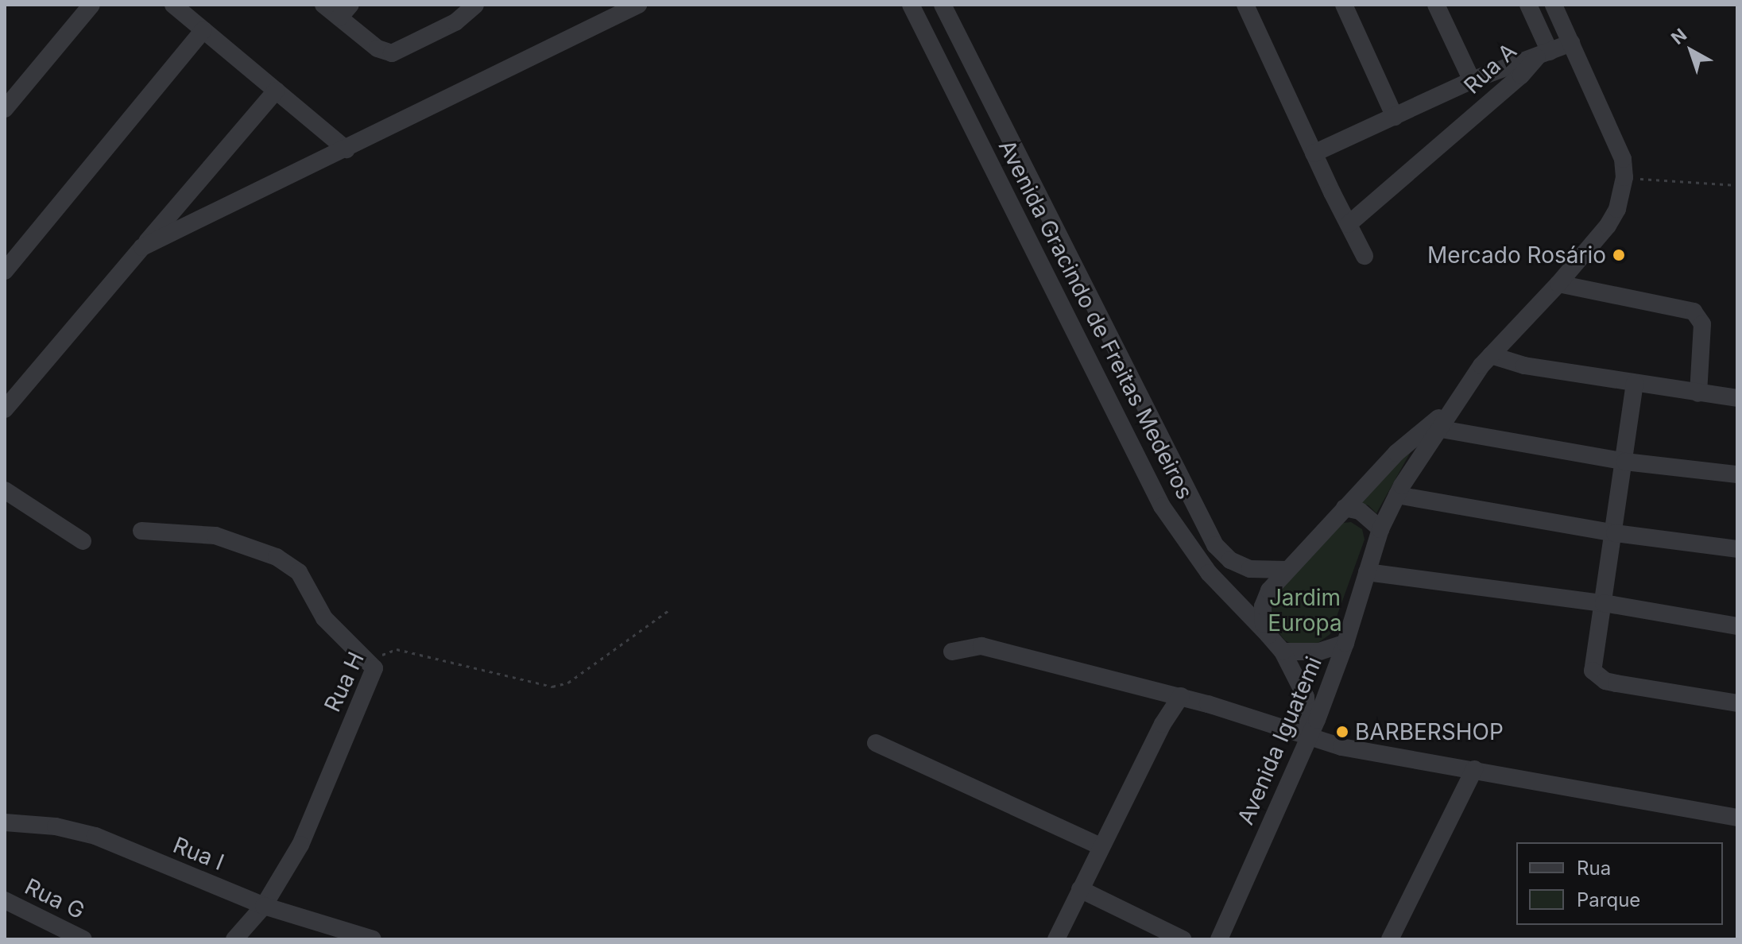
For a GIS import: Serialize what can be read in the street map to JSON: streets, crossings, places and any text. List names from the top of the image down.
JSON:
{
  "streets": {
    "street": [
      "Rua A",
      "Avenida Gracindo de Freitas Medeiros",
      "Rua H",
      "Avenida Iguatemi",
      "Rua I",
      "Rua G"
    ]
  },
  "crossings": [
    ["Avenida Gracindo de Freitas Medeiros", "Avenida Iguatemi"],
    ["Rua H", "Rua I"]
  ],
  "parks": ["Jardim Europa"],
  "places": ["Mercado Rosário", "BARBERSHOP"],
  "legend": ["Rua", "Parque"],
  "north": "top left"
}
